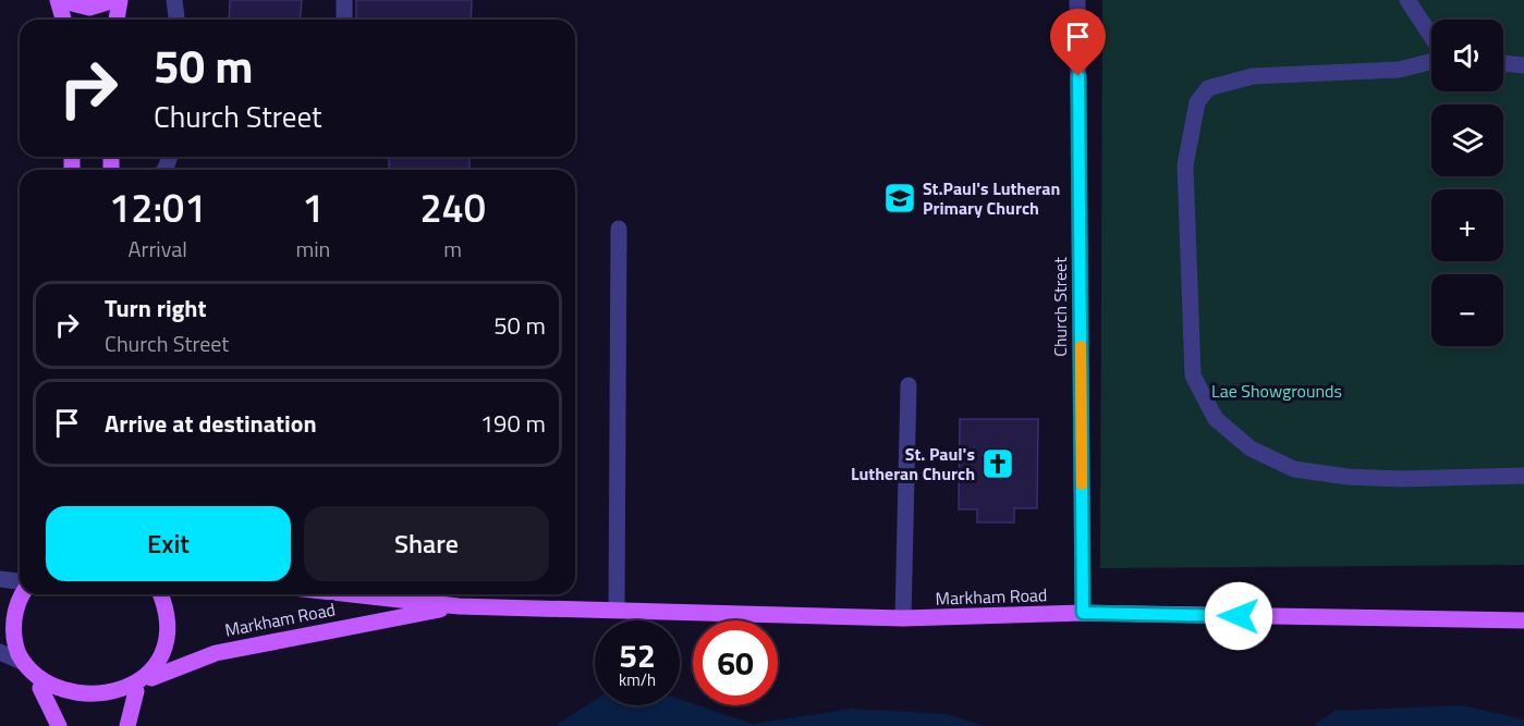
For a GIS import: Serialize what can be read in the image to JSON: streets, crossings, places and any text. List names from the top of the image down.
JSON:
{
  "streets": {
    "main road": ["Markham Road"],
    "street": ["Church Street"]
  },
  "crossings": [
    ["Church Street", "Markham Road"]
  ],
  "parks": ["Lae Showgrounds"],
  "places": {
    "school or university": ["St.Paul's Lutheran Primary Church"],
    "church": ["St. Paul's Lutheran Church"]
  },
  "page": {
    "map_buttons": ["+", "−"],
    "turn": ["50 m", "Church Street"],
    "eta": [
      "12:01",
      "Arrival",
      "1",
      "min",
      "240",
      "m"
    ],
    "list": [
      {
        "name": "Turn right",
        "note": "Church Street",
        "value": "50 m"
      },
      {
        "name": "Arrive at destination",
        "value": "190 m"
      }
    ],
    "buttons": ["Exit", "Share"],
    "speed": "52 km/h",
    "limit": "60"
  }
}
